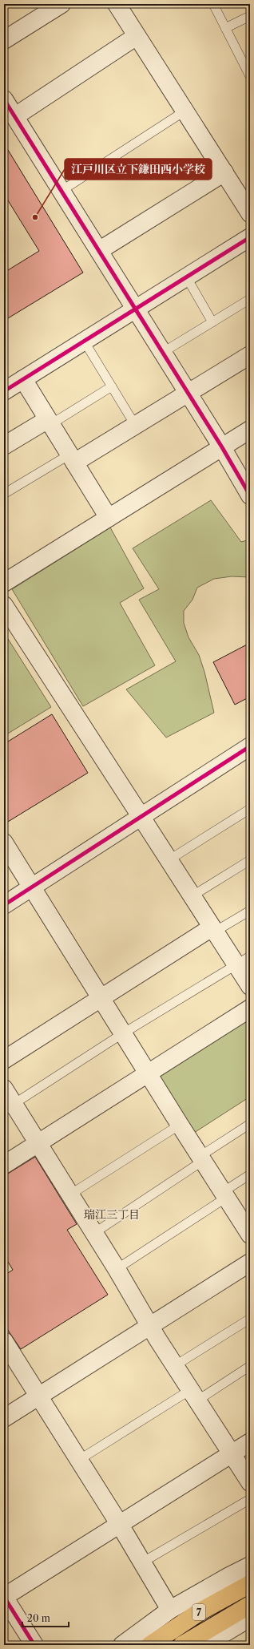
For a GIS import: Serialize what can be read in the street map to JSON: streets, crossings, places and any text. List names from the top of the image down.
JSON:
{
  "streets": {
    "highway": ["7"]
  },
  "districts": ["瑞江三丁目"],
  "places": ["江戸川区立下鎌田西小学校"],
  "scale_bar": "20 m"
}
